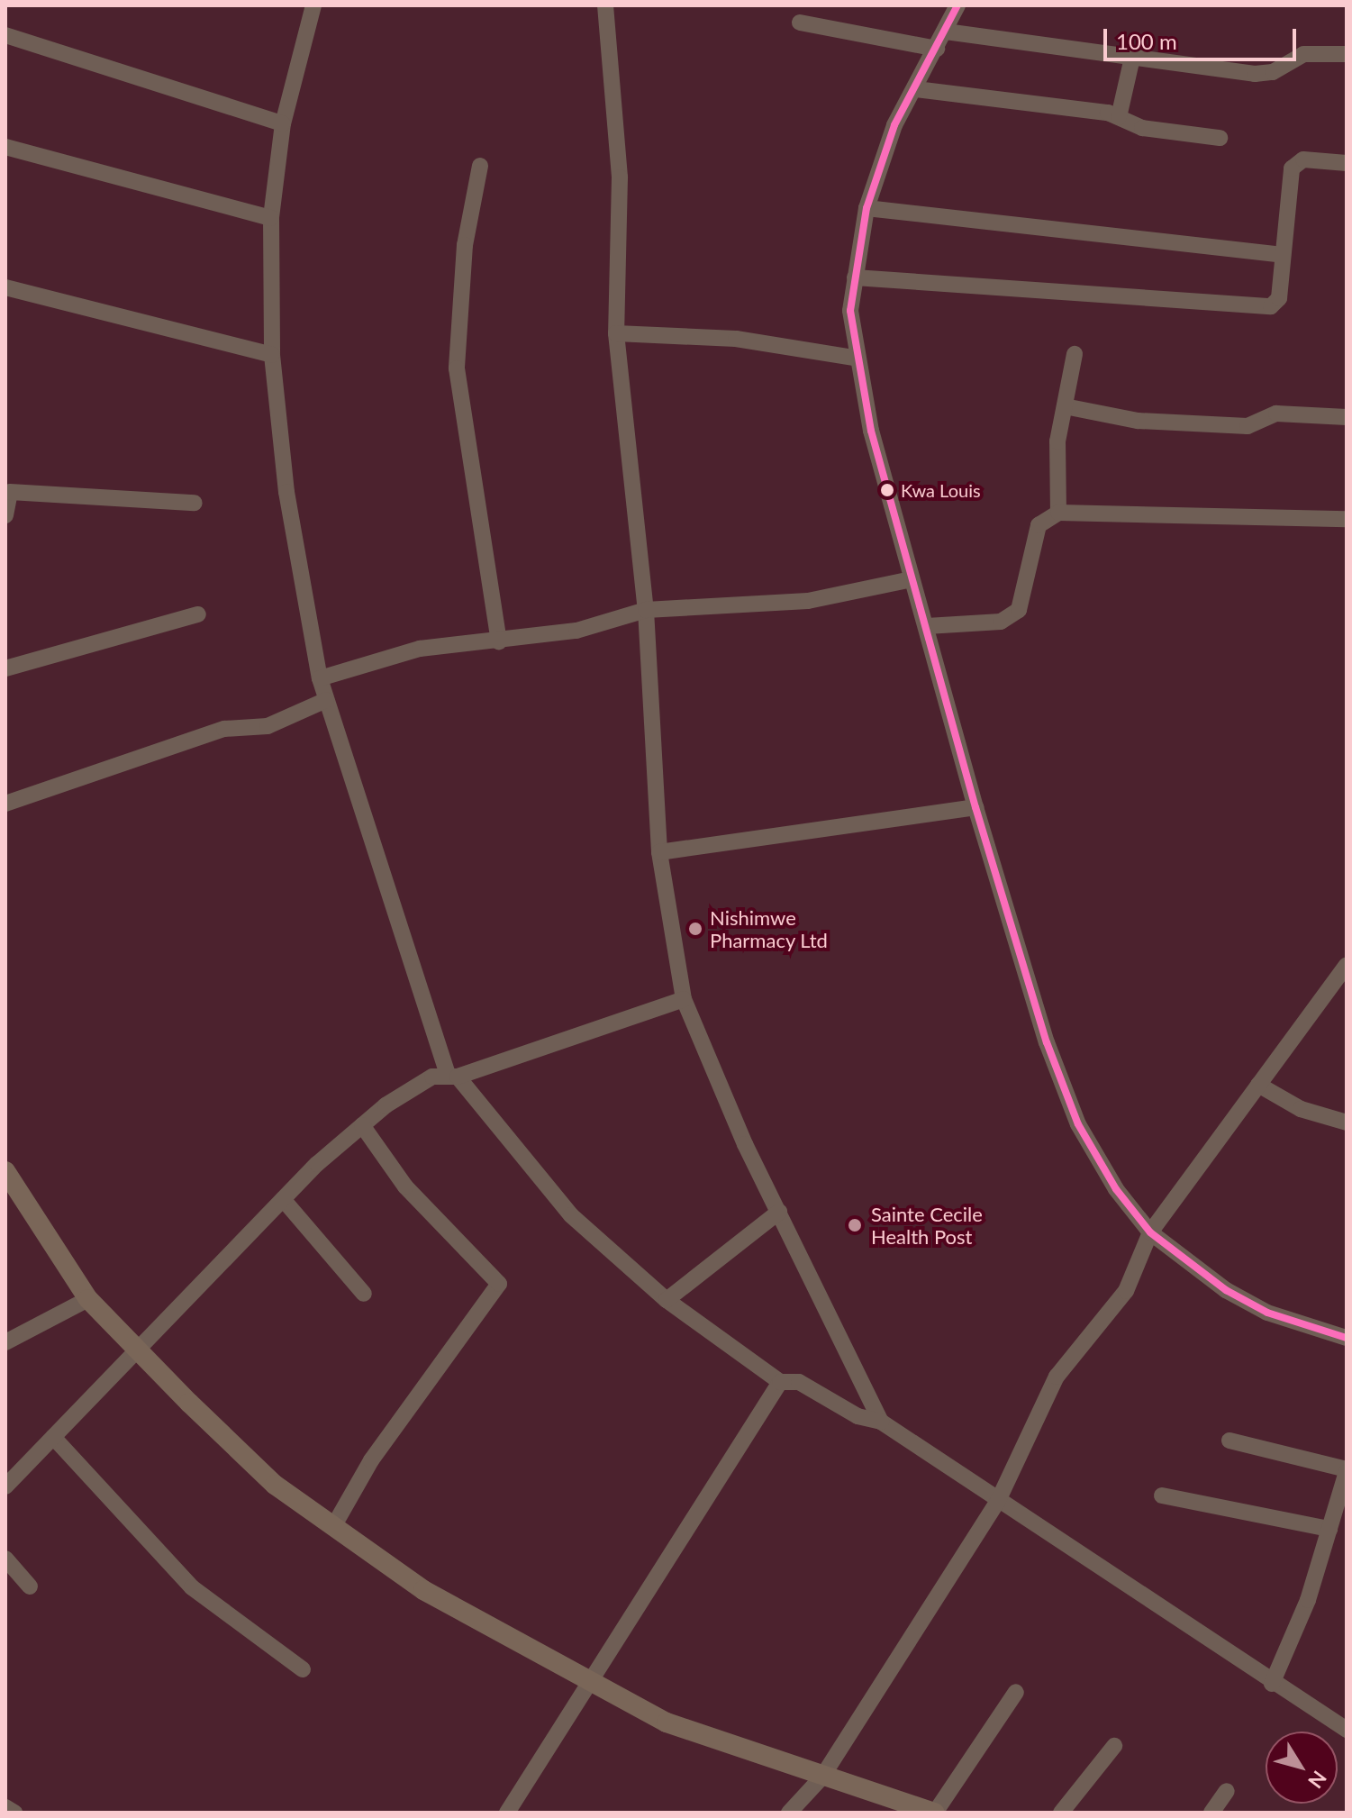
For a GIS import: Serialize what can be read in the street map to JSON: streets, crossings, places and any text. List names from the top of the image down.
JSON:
{
  "places": ["Kwa Louis", "Nishimwe Pharmacy Ltd", "Sainte Cecile Health Post"],
  "scale_bar": "100 m",
  "north": "bottom right"
}
